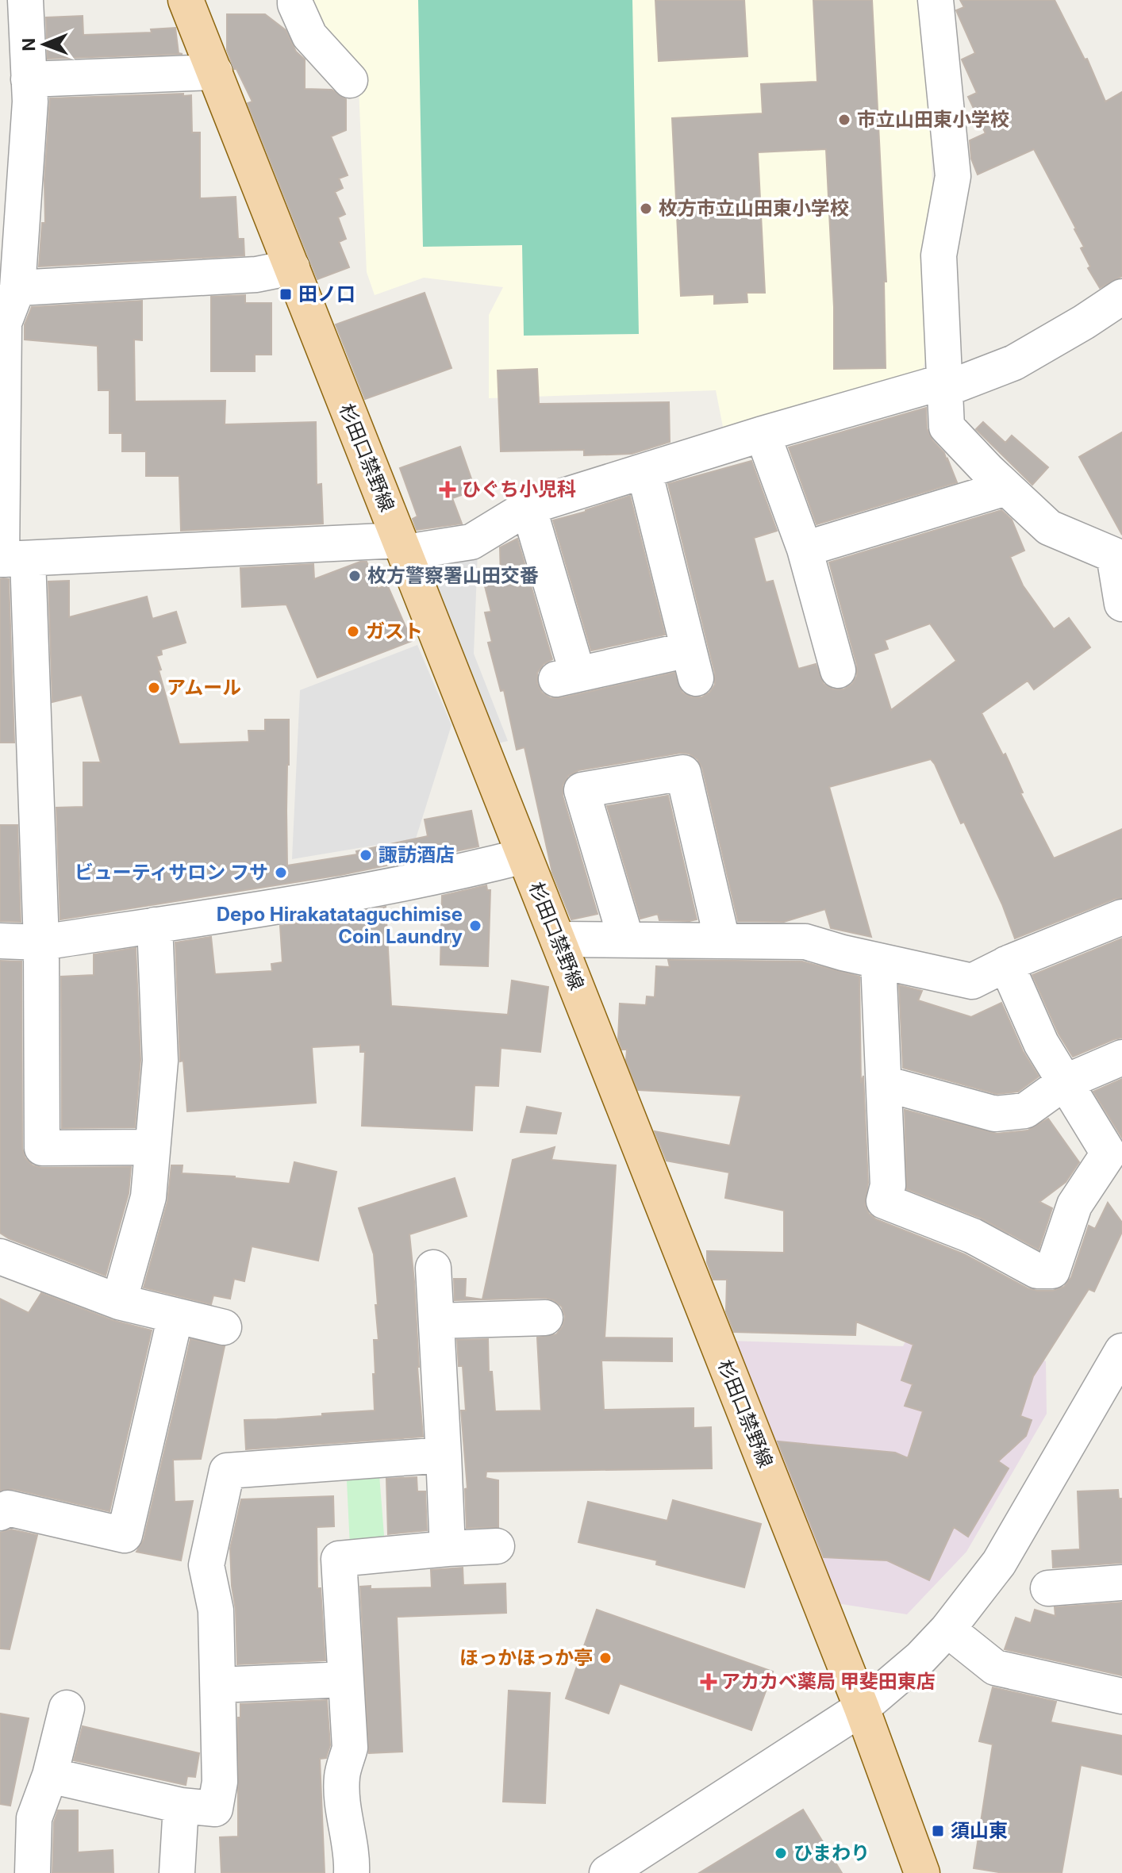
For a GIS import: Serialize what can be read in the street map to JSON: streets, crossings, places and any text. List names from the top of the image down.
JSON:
{
  "streets": {
    "main road": ["杉田口禁野線"]
  },
  "places": {
    "other": [
      "市立山田東小学校",
      "枚方市立山田東小学校",
      "枚方警察署山田交番",
      "ガスト",
      "アムール",
      "諏訪酒店",
      "ビューティサロン フサ",
      "Depo Hirakatataguchimise Coin Laundry",
      "ほっかほっか亭",
      "ひまわり"
    ],
    "transit": ["田ノ口", "須山東"],
    "health": ["ひぐち小児科", "アカカベ薬局 甲斐田東店"]
  },
  "north": "left"
}
